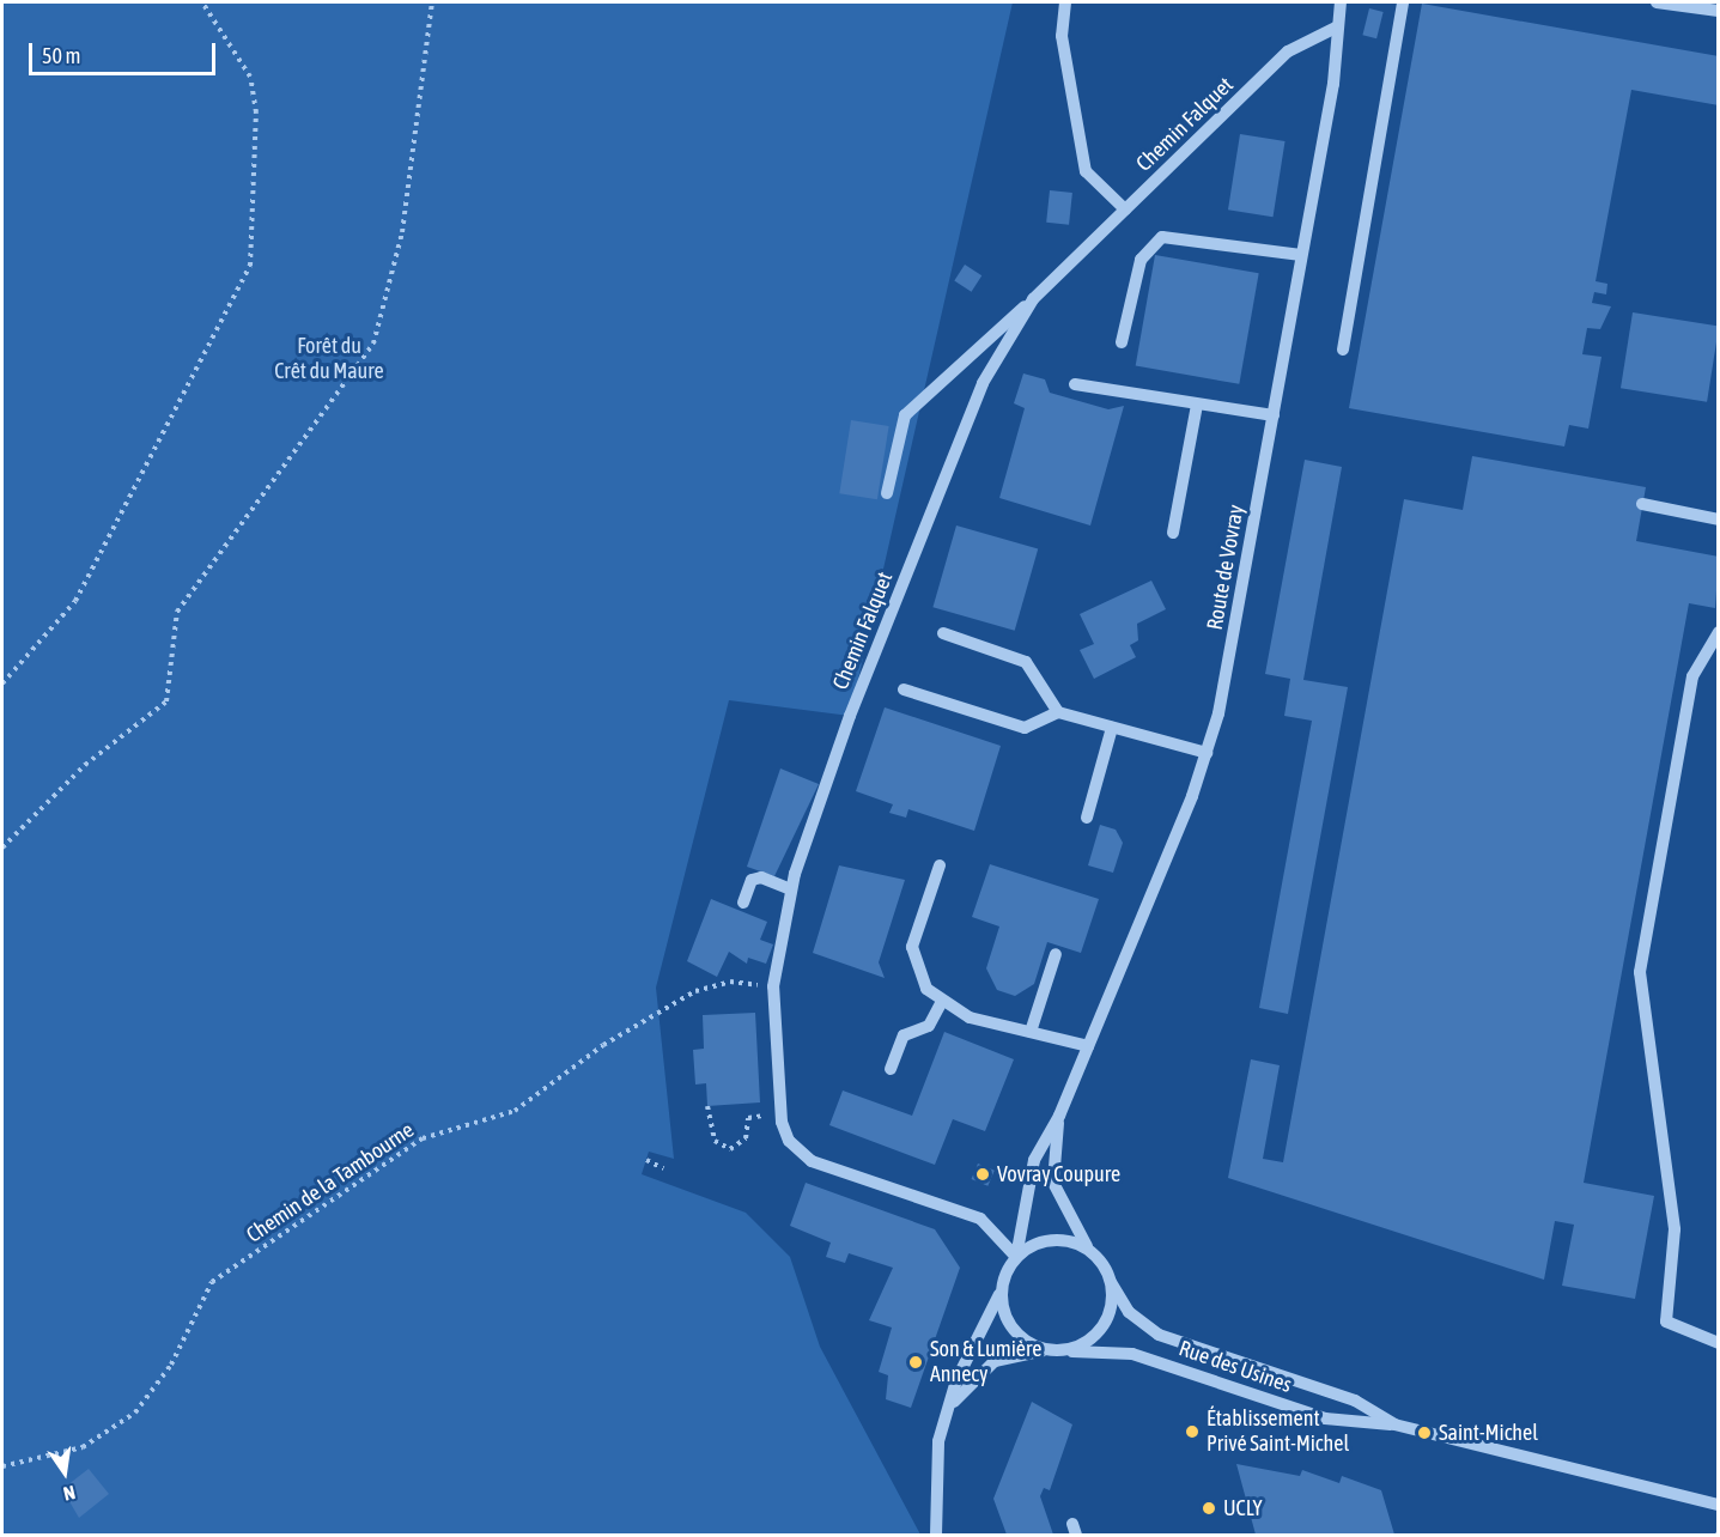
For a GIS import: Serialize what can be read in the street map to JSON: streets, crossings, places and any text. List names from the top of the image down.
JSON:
{
  "streets": {
    "street": ["Chemin Falquet", "Route de Vovray", "Rue des Usines"],
    "path": ["Chemin de la Tambourne"]
  },
  "crossings": [
    ["Chemin Falquet", "Route de Vovray"],
    ["Chemin Falquet", "Chemin de la Tambourne"],
    ["Chemin Falquet", "Rue des Usines"],
    ["Route de Vovray", "Rue des Usines"]
  ],
  "parks": ["Forêt du Crêt du Maure"],
  "places": [
    "Vovray Coupure",
    "Son & Lumière Annecy",
    "Établissement Privé Saint-Michel",
    "Saint-Michel",
    "UCLY"
  ],
  "scale_bar": "50 m",
  "north": "bottom"
}
